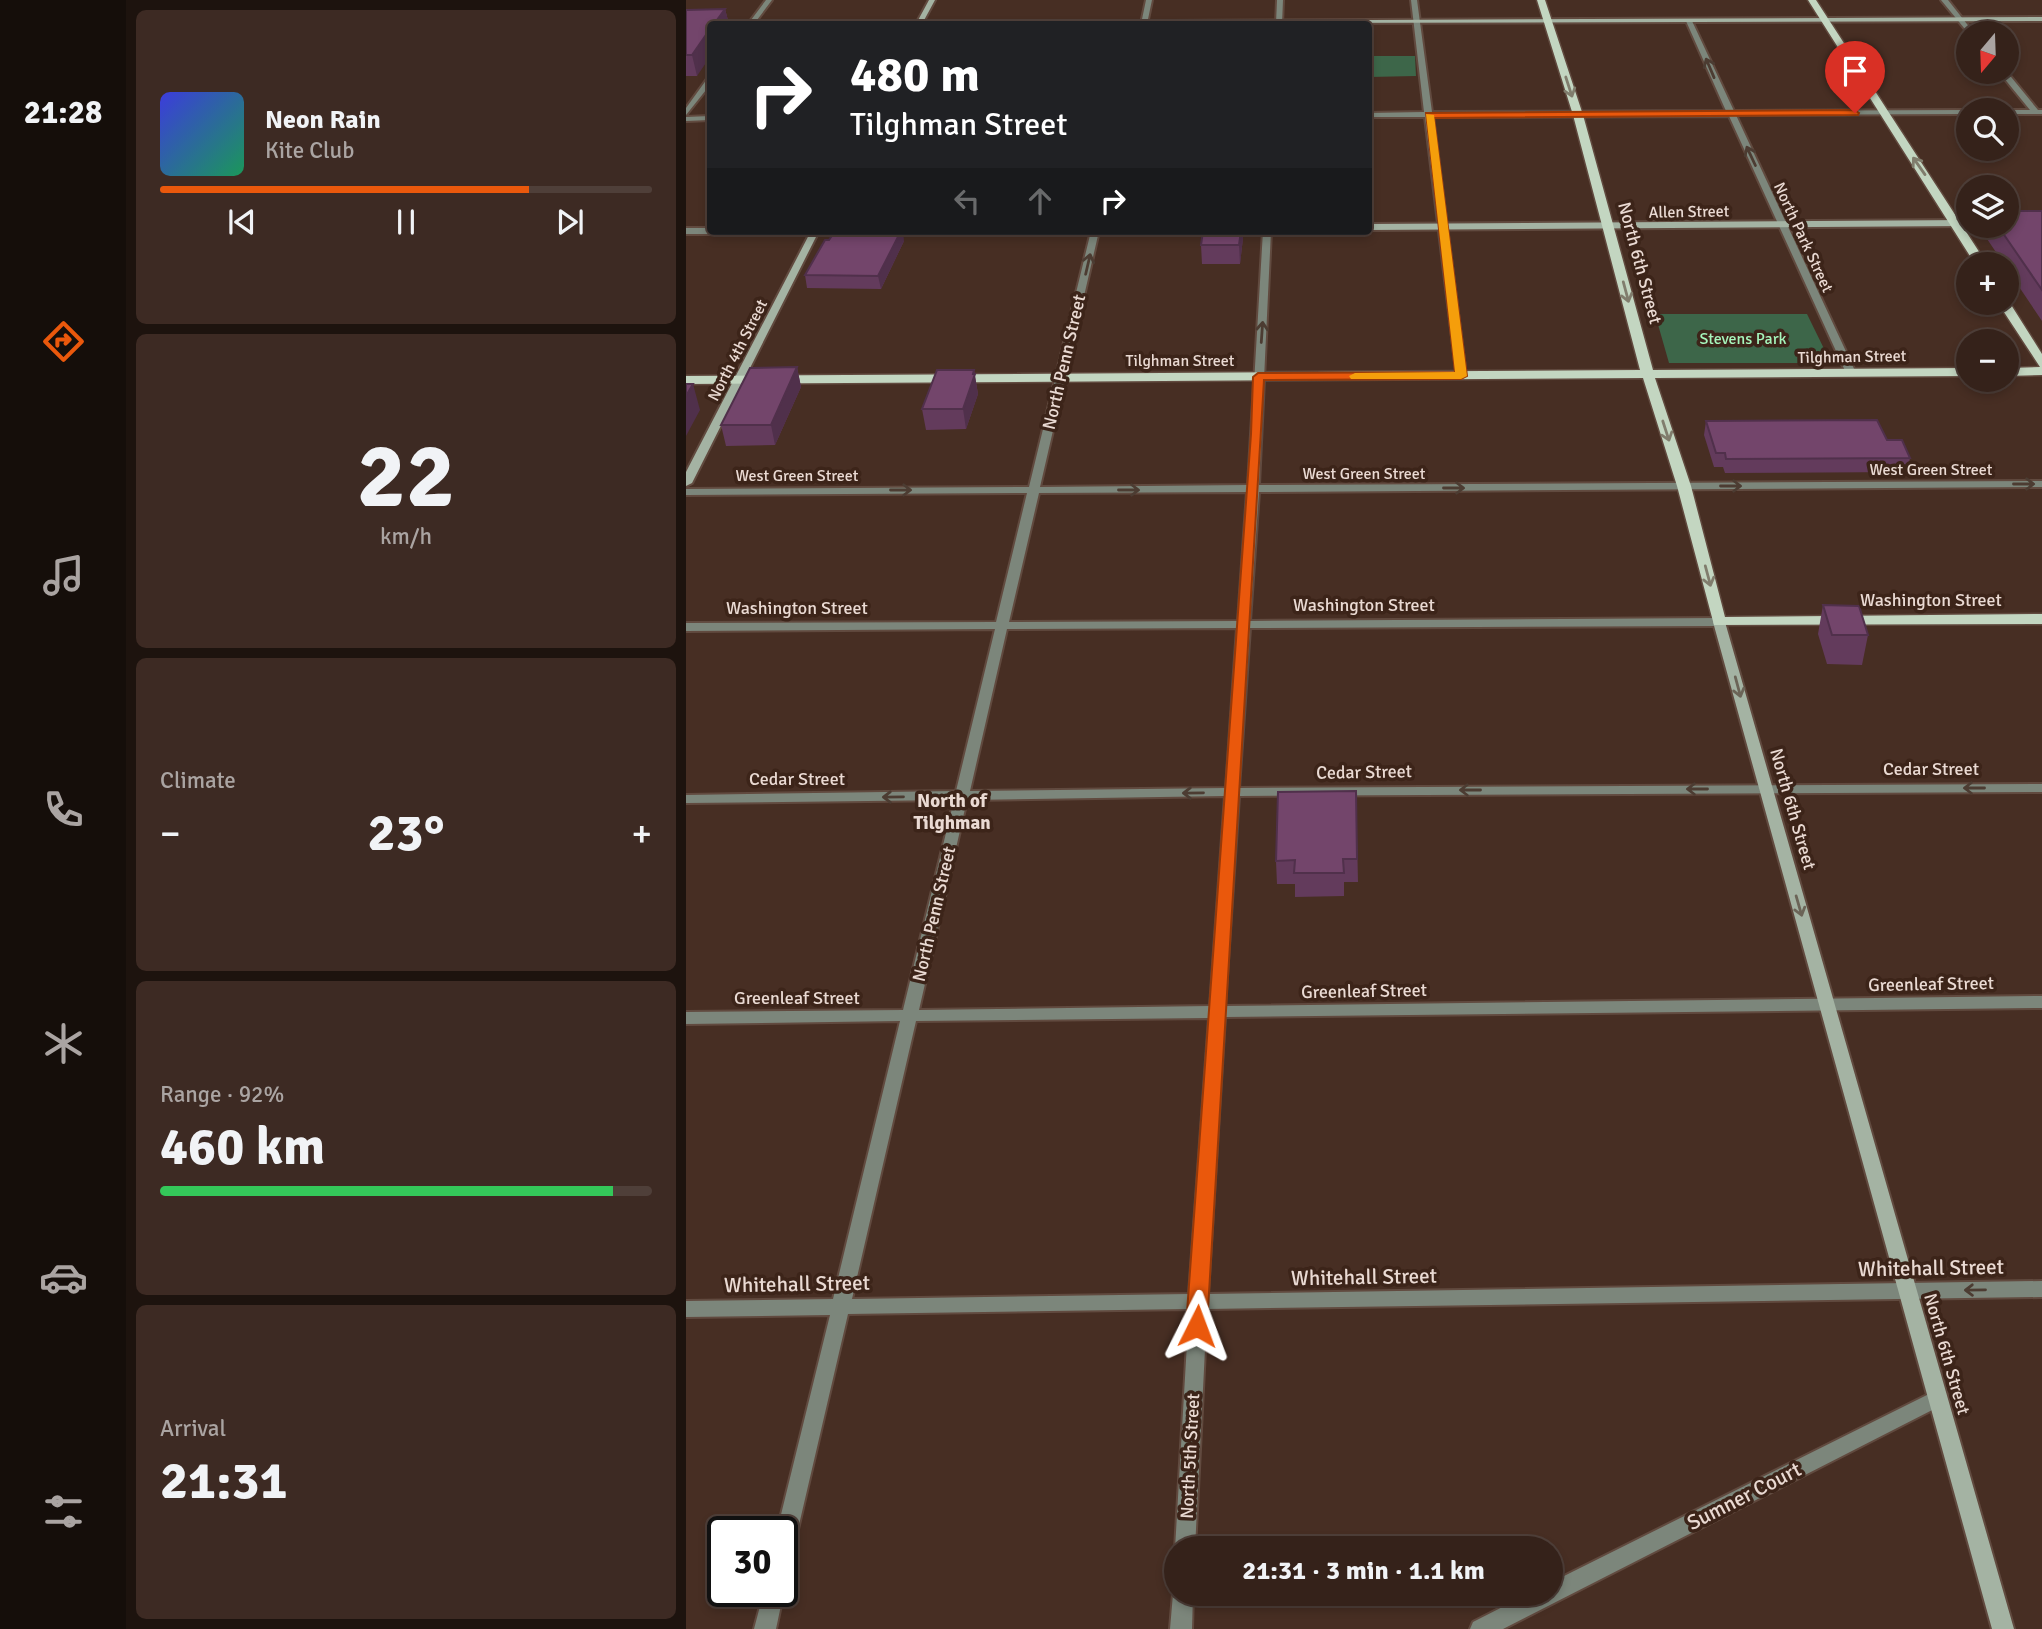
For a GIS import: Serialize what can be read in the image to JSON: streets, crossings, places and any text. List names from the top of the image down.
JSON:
{
  "streets": {
    "main road": ["North 6th Street", "Tilghman Street", "Washington Street"],
    "street": [
      "Allen Street",
      "North Park Street",
      "North 4th Street",
      "North Penn Street",
      "West Green Street",
      "Cedar Street",
      "Greenleaf Street",
      "Whitehall Street",
      "North 5th Street",
      "Sumner Court"
    ]
  },
  "crossings": [
    ["Allen Street", "North Park Street"],
    ["Allen Street", "North 6th Street"],
    ["North Park Street", "Tilghman Street"],
    ["North 6th Street", "Tilghman Street"],
    ["North 6th Street", "West Green Street"],
    ["North 6th Street", "Washington Street"],
    ["North 6th Street", "Cedar Street"],
    ["North 6th Street", "Greenleaf Street"],
    ["North 6th Street", "Whitehall Street"],
    ["North 6th Street", "Sumner Court"],
    ["North 4th Street", "Tilghman Street"],
    ["Tilghman Street", "North Penn Street"],
    ["Tilghman Street", "North 5th Street"],
    ["North Penn Street", "West Green Street"],
    ["North Penn Street", "Washington Street"],
    ["North Penn Street", "Cedar Street"],
    ["North Penn Street", "Greenleaf Street"],
    ["North Penn Street", "Whitehall Street"],
    ["West Green Street", "North 5th Street"],
    ["Washington Street", "North 5th Street"],
    ["Cedar Street", "North 5th Street"],
    ["Greenleaf Street", "North 5th Street"],
    ["Whitehall Street", "North 5th Street"]
  ],
  "one_way": [
    "North Park Street",
    "North 6th Street",
    "West Green Street",
    "Cedar Street"
  ],
  "districts": ["North of Tilghman"],
  "parks": ["Stevens Park"],
  "north": "bottom",
  "page": {
    "tabs": "21:28",
    "map_buttons": ["+", "−"],
    "turn": ["480 m", "Tilghman Street"],
    "song": ["Neon Rain", "Kite Club"],
    "tile": [
      ["22", "km/h"],
      "Climate",
      ["Range · 92%", "460 km"],
      ["Arrival", "21:31"]
    ],
    "heat": ["−", "23°", "+"],
    "limit": "30",
    "trip": "21:31 · 3 min · 1.1 km"
  }
}
